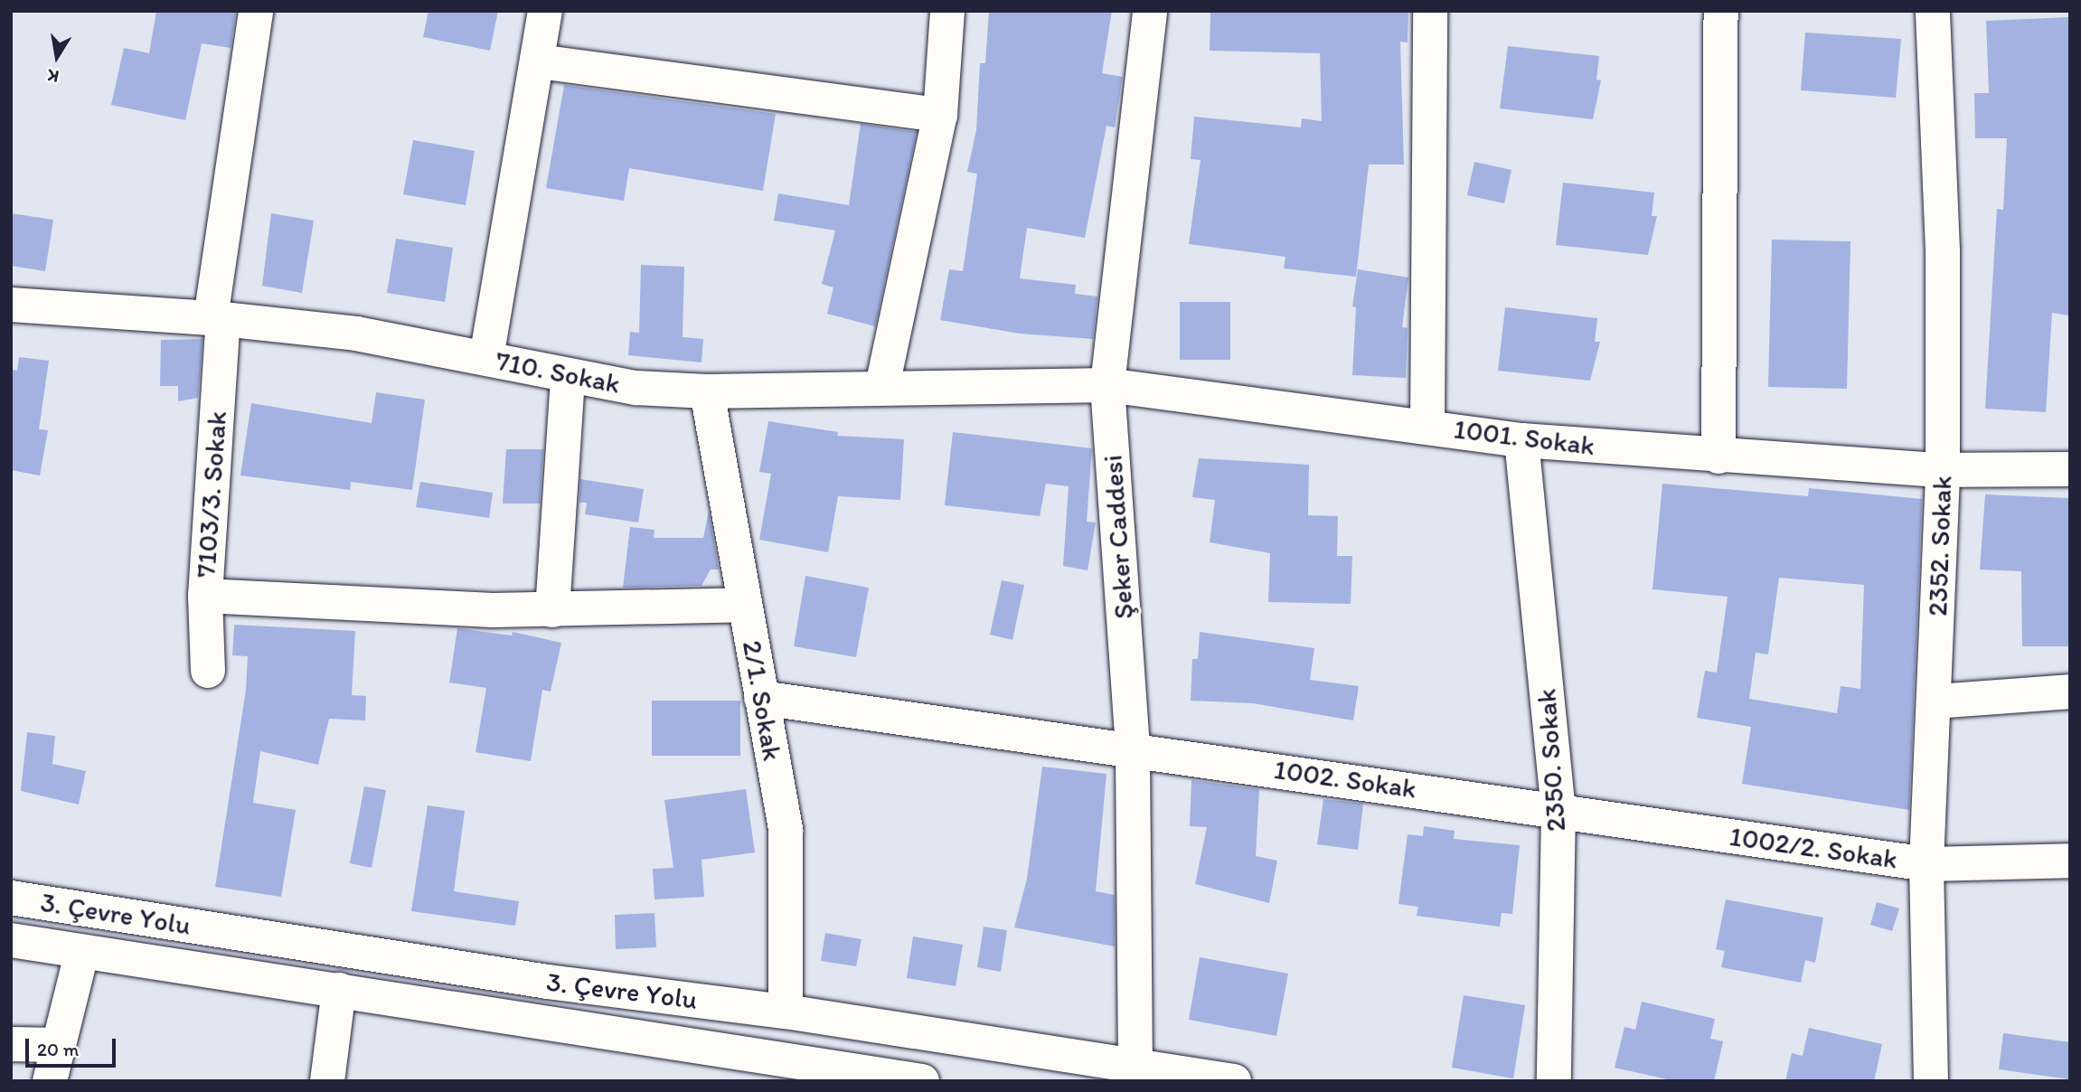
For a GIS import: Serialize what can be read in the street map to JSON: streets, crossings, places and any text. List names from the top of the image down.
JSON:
{
  "streets": {
    "street": [
      "710. Sokak",
      "1001. Sokak",
      "7103/3. Sokak",
      "Şeker Caddesi",
      "2352. Sokak",
      "2/1. Sokak",
      "2350. Sokak",
      "1002. Sokak",
      "1002/2. Sokak",
      "3. Çevre Yolu"
    ]
  },
  "crossings": [
    ["710. Sokak", "1001. Sokak"],
    ["710. Sokak", "7103/3. Sokak"],
    ["710. Sokak", "Şeker Caddesi"],
    ["710. Sokak", "2/1. Sokak"],
    ["1001. Sokak", "Şeker Caddesi"],
    ["1001. Sokak", "2352. Sokak"],
    ["1001. Sokak", "2350. Sokak"],
    ["Şeker Caddesi", "1002. Sokak"],
    ["Şeker Caddesi", "3. Çevre Yolu"],
    ["2352. Sokak", "1002/2. Sokak"],
    ["2/1. Sokak", "1002. Sokak"],
    ["2/1. Sokak", "3. Çevre Yolu"],
    ["2350. Sokak", "1002. Sokak"],
    ["2350. Sokak", "1002/2. Sokak"],
    ["1002. Sokak", "1002/2. Sokak"]
  ],
  "scale_bar": "20 m",
  "north": "bottom"
}
